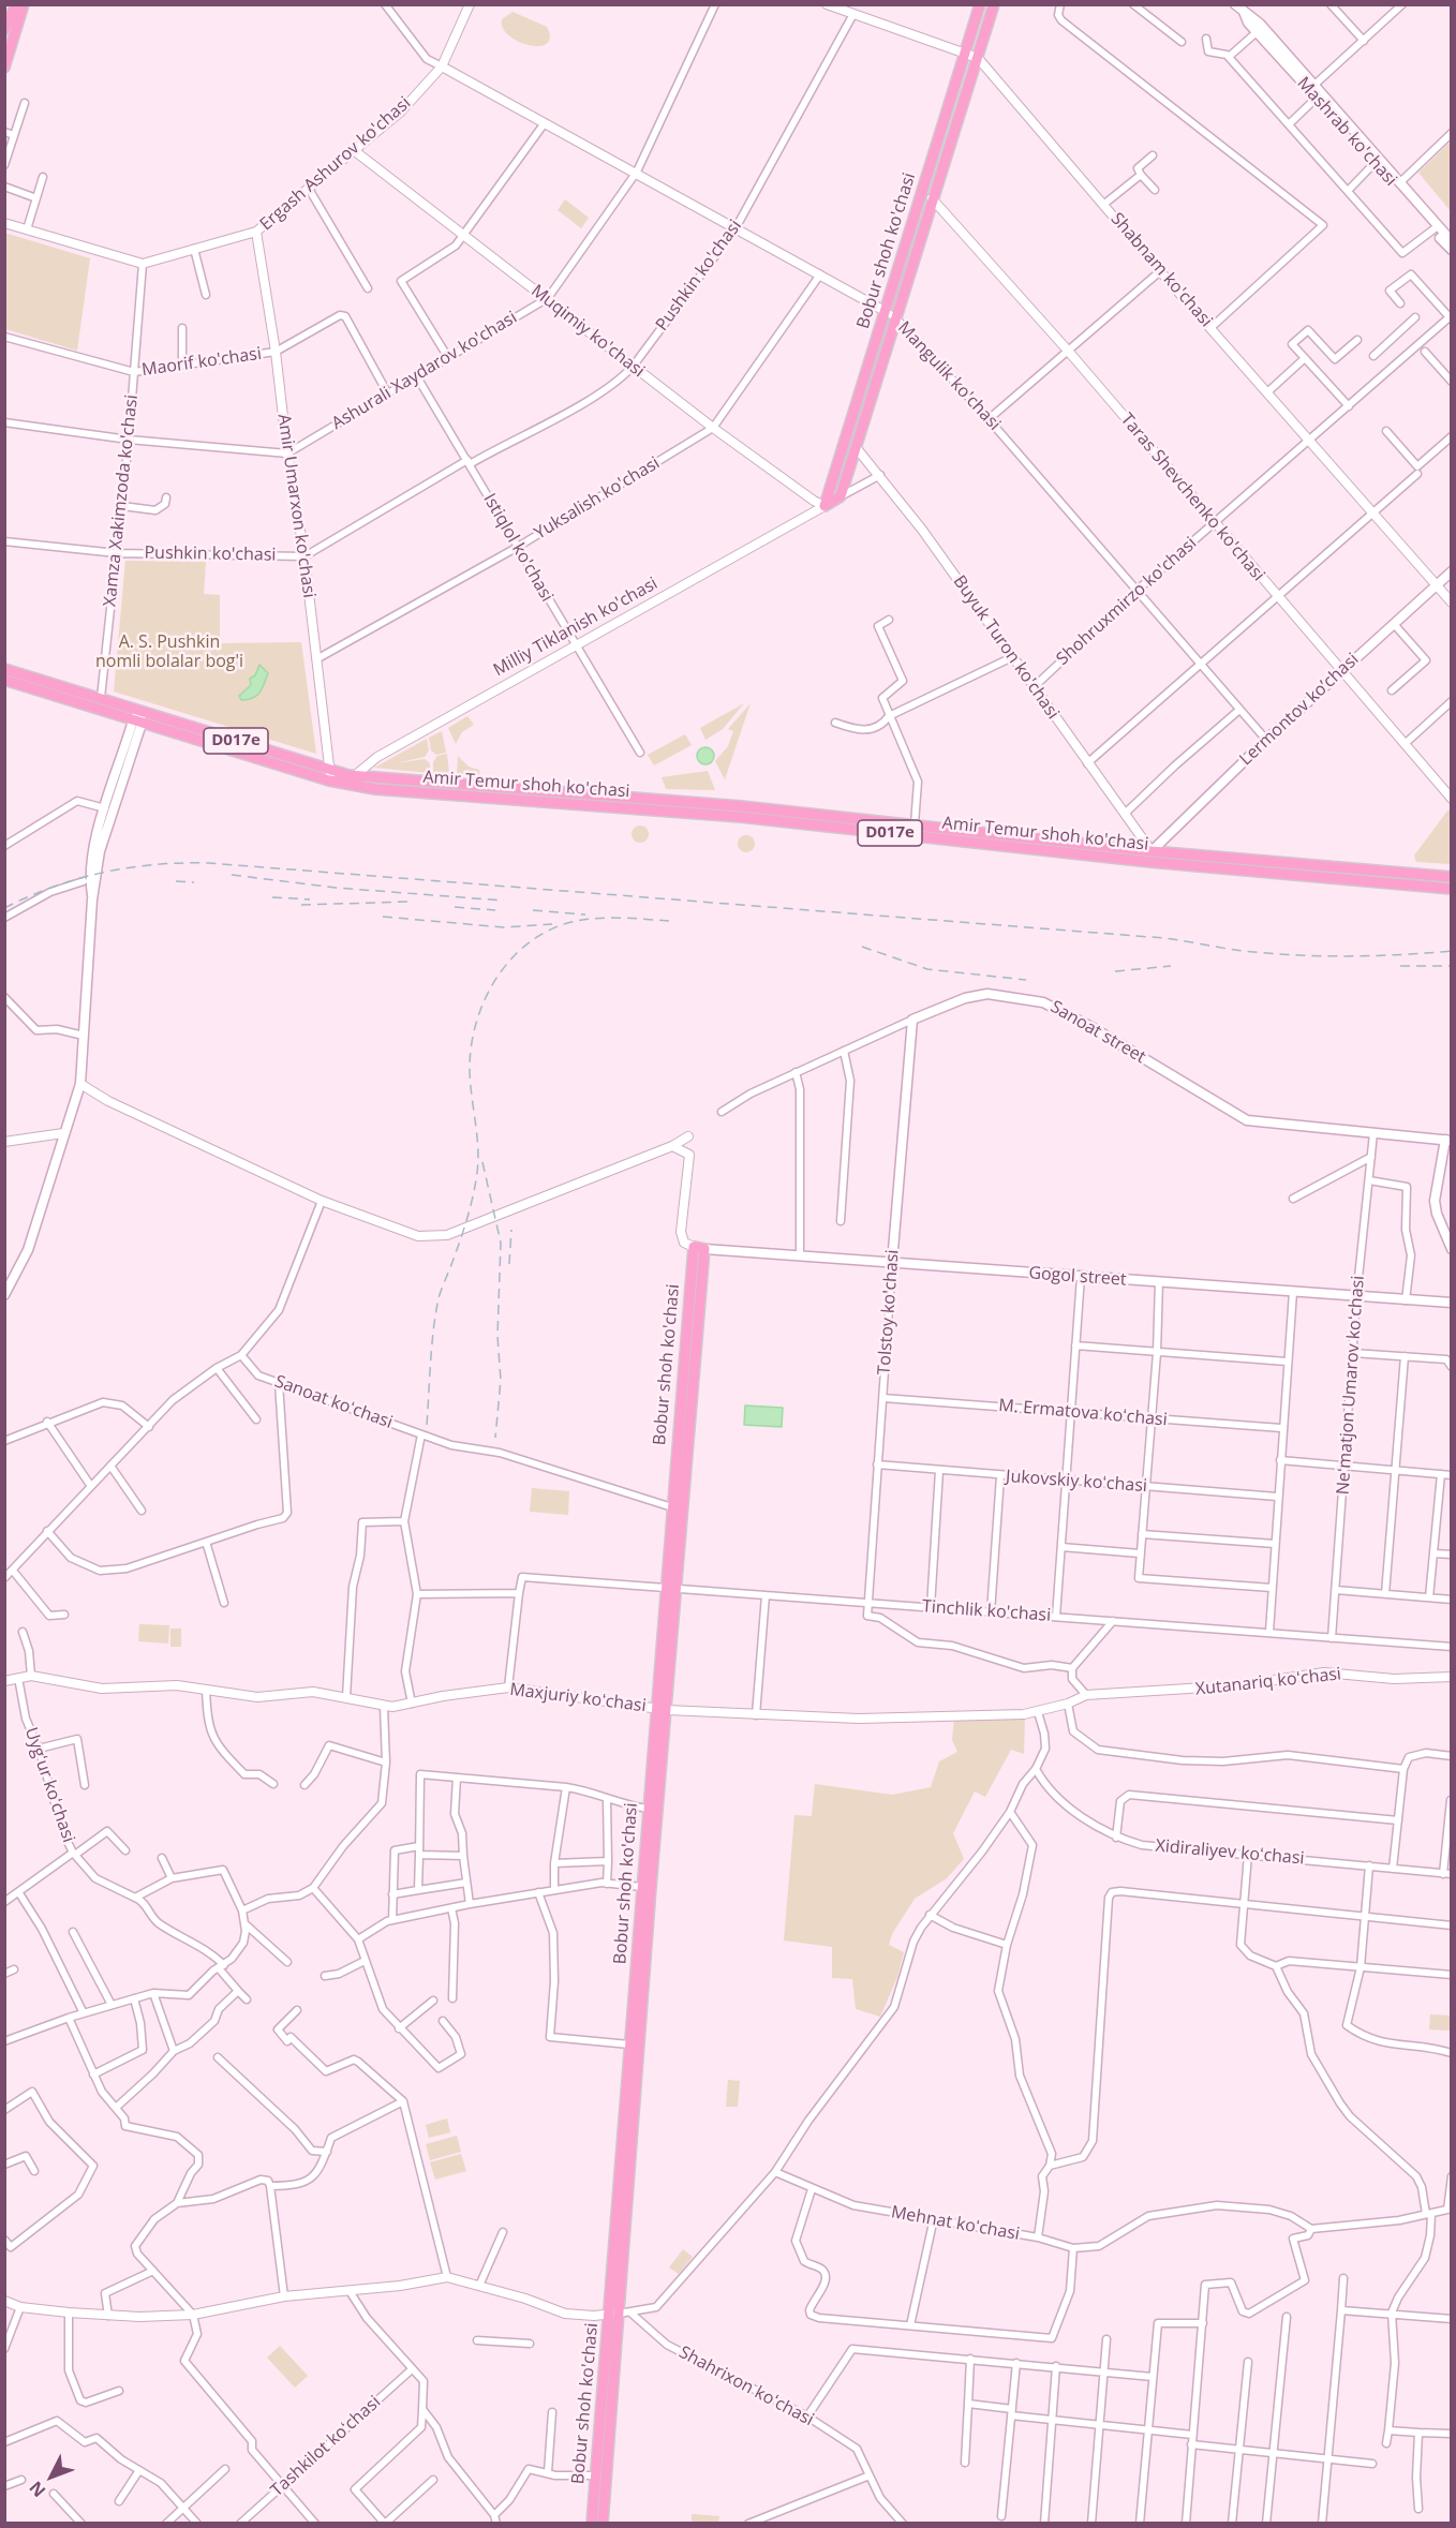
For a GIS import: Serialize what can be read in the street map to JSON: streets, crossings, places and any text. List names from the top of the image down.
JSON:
{
  "streets": {
    "main road": [
      "Mashrab ko'chasi",
      "Bobur shoh ko'chasi",
      "Lermontov ko’chasi",
      "D017e",
      "Amir Temur shoh ko'chasi",
      "Sanoat street",
      "Gogol street",
      "Tolstoy ko'chasi"
    ],
    "street": [
      "Ergash Ashurov ko'chasi",
      "Shabnam ko'chasi",
      "Pushkin ko'chasi",
      "Muqimiy ko'chasi",
      "Maorif ko'chasi",
      "Ashurali Xaydarov ko'chasi",
      "Mangulik ko'chasi",
      "Taras Shevchenko ko'chasi",
      "Yuksalish ko'chasi",
      "Xamza Xakimzoda ko'chasi",
      "Amir Umarxon ko'chasi",
      "Istiqlol ko'chasi",
      "Shohruxmirzo ko'chasi",
      "Milliy Tiklanish ko'chasi",
      "Buyuk Turon ko'chasi",
      "Neʻmatjon Umarov koʻchasi",
      "Sanoat koʻchasi",
      "M. Ermatova koʻchasi",
      "Jukovskiy koʻchasi",
      "Tinchlik ko'chasi",
      "Xutanariq koʻchasi",
      "Maxjuriy koʻchasi",
      "Uygʻur koʻchasi",
      "Xidiraliyev koʻchasi",
      "Mehnat koʻchasi",
      "Shahrixon koʻchasi",
      "Tashkilot koʻchasi"
    ]
  },
  "crossings": [
    ["Ergash Ashurov ko'chasi", "Muqimiy ko'chasi"],
    ["Ergash Ashurov ko'chasi", "Mangulik ko'chasi"],
    ["Ergash Ashurov ko'chasi", "Xamza Xakimzoda ko'chasi"],
    ["Ergash Ashurov ko'chasi", "Amir Umarxon ko'chasi"],
    ["Bobur shoh ko'chasi", "Shabnam ko'chasi"],
    ["Bobur shoh ko'chasi", "Muqimiy ko'chasi"],
    ["Bobur shoh ko'chasi", "Mangulik ko'chasi"],
    ["Bobur shoh ko'chasi", "Taras Shevchenko ko'chasi"],
    ["Bobur shoh ko'chasi", "Milliy Tiklanish ko'chasi"],
    ["Bobur shoh ko'chasi", "Buyuk Turon ko'chasi"],
    ["Bobur shoh ko'chasi", "Gogol street"],
    ["Bobur shoh ko'chasi", "Sanoat koʻchasi"],
    ["Bobur shoh ko'chasi", "Tinchlik ko'chasi"],
    ["Bobur shoh ko'chasi", "Maxjuriy koʻchasi"],
    ["Shabnam ko'chasi", "Pushkin ko'chasi"],
    ["Shabnam ko'chasi", "Shohruxmirzo ko'chasi"],
    ["Shabnam ko'chasi", "Lermontov ko’chasi"],
    ["Pushkin ko'chasi", "Muqimiy ko'chasi"],
    ["Pushkin ko'chasi", "Mangulik ko'chasi"],
    ["Pushkin ko'chasi", "Xamza Xakimzoda ko'chasi"],
    ["Pushkin ko'chasi", "Amir Umarxon ko'chasi"],
    ["Pushkin ko'chasi", "Istiqlol ko'chasi"],
    ["Muqimiy ko'chasi", "Ashurali Xaydarov ko'chasi"],
    ["Muqimiy ko'chasi", "Yuksalish ko'chasi"],
    ["Muqimiy ko'chasi", "Milliy Tiklanish ko'chasi"],
    ["Maorif ko'chasi", "Ashurali Xaydarov ko'chasi"],
    ["Maorif ko'chasi", "Xamza Xakimzoda ko'chasi"],
    ["Maorif ko'chasi", "Amir Umarxon ko'chasi"],
    ["Ashurali Xaydarov ko'chasi", "Mangulik ko'chasi"],
    ["Ashurali Xaydarov ko'chasi", "Amir Umarxon ko'chasi"],
    ["Ashurali Xaydarov ko'chasi", "Istiqlol ko'chasi"],
    ["Mangulik ko'chasi", "Yuksalish ko'chasi"],
    ["Mangulik ko'chasi", "Shohruxmirzo ko'chasi"],
    ["Mangulik ko'chasi", "Lermontov ko’chasi"],
    ["Taras Shevchenko ko'chasi", "Shohruxmirzo ko'chasi"],
    ["Taras Shevchenko ko'chasi", "Lermontov ko’chasi"],
    ["Yuksalish ko'chasi", "Amir Umarxon ko'chasi"],
    ["Yuksalish ko'chasi", "Istiqlol ko'chasi"],
    ["Xamza Xakimzoda ko'chasi", "D017e"],
    ["Amir Umarxon ko'chasi", "D017e"],
    ["Amir Umarxon ko'chasi", "Amir Temur shoh ko'chasi"],
    ["Istiqlol ko'chasi", "Milliy Tiklanish ko'chasi"],
    ["Shohruxmirzo ko'chasi", "Buyuk Turon ko'chasi"],
    ["Milliy Tiklanish ko'chasi", "Amir Temur shoh ko'chasi"],
    ["Buyuk Turon ko'chasi", "Lermontov ko’chasi"],
    ["Buyuk Turon ko'chasi", "Amir Temur shoh ko'chasi"],
    ["Lermontov ko’chasi", "Amir Temur shoh ko'chasi"],
    ["D017e", "Amir Temur shoh ko'chasi"],
    ["Sanoat street", "Tolstoy ko'chasi"],
    ["Sanoat street", "Neʻmatjon Umarov koʻchasi"],
    ["Gogol street", "Tolstoy ko'chasi"],
    ["Gogol street", "Neʻmatjon Umarov koʻchasi"],
    ["Tolstoy ko'chasi", "M. Ermatova koʻchasi"],
    ["Tolstoy ko'chasi", "Jukovskiy koʻchasi"],
    ["Tolstoy ko'chasi", "Tinchlik ko'chasi"],
    ["Neʻmatjon Umarov koʻchasi", "Tinchlik ko'chasi"],
    ["Xutanariq koʻchasi", "Maxjuriy koʻchasi"],
    ["Maxjuriy koʻchasi", "Uygʻur koʻchasi"]
  ],
  "parks": ["A. S. Pushkin nomli bolalar bog'i"],
  "north": "bottom left"
}
